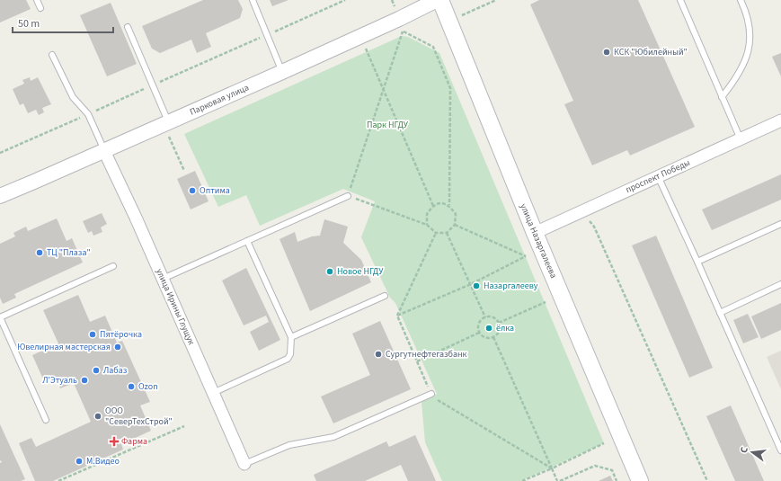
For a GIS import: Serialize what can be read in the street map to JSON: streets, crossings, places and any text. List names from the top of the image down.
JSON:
{
  "streets": {
    "main road": ["улица Назаргалеева"],
    "street": ["Парковая улица", "проспект Победы", "улица Ирины Глущук"]
  },
  "crossings": [
    ["Парковая улица", "улица Ирины Глущук"],
    ["проспект Победы", "улица Назаргалеева"]
  ],
  "parks": ["Парк НГДУ"],
  "places": {
    "other": [
      "КСК \"Юбилейный\"",
      "Оптима",
      "ТЦ \"Плаза\"",
      "Новое НГДУ",
      "Назаргалееву",
      "ёлка",
      "Пятёрочка",
      "Ювелирная мастерская",
      "Сургутнефтегазбанк",
      "Лабаз",
      "Л'Этуаль",
      "Ozon",
      "ООО \"СеверТехСтрой\"",
      "М.Видео"
    ],
    "health": ["Фарма"]
  },
  "scale_bar": "50 m",
  "north": "left"
}
